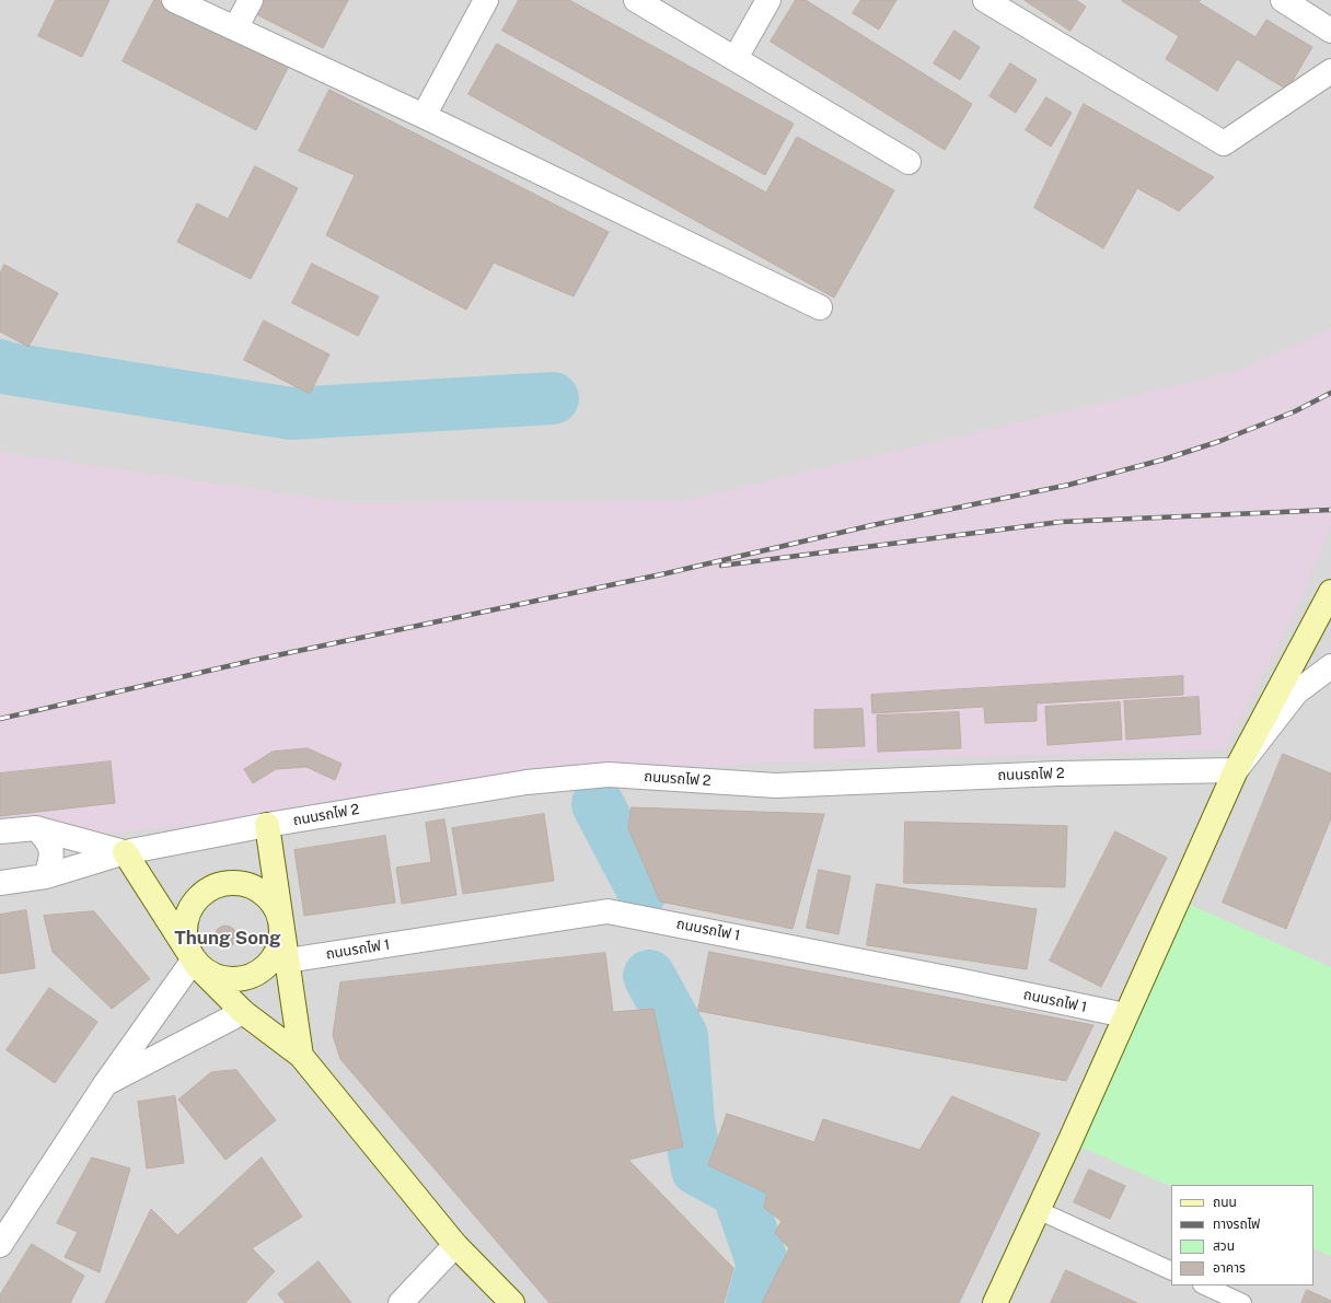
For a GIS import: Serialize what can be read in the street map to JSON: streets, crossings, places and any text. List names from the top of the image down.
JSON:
{
  "streets": {
    "street": ["ถนนรถไฟ 2", "ถนนรถไฟ 1"]
  },
  "districts": ["Thung Song"],
  "legend": [
    "ถนน",
    "ทางรถไฟ",
    "สวน",
    "อาคาร"
  ]
}
